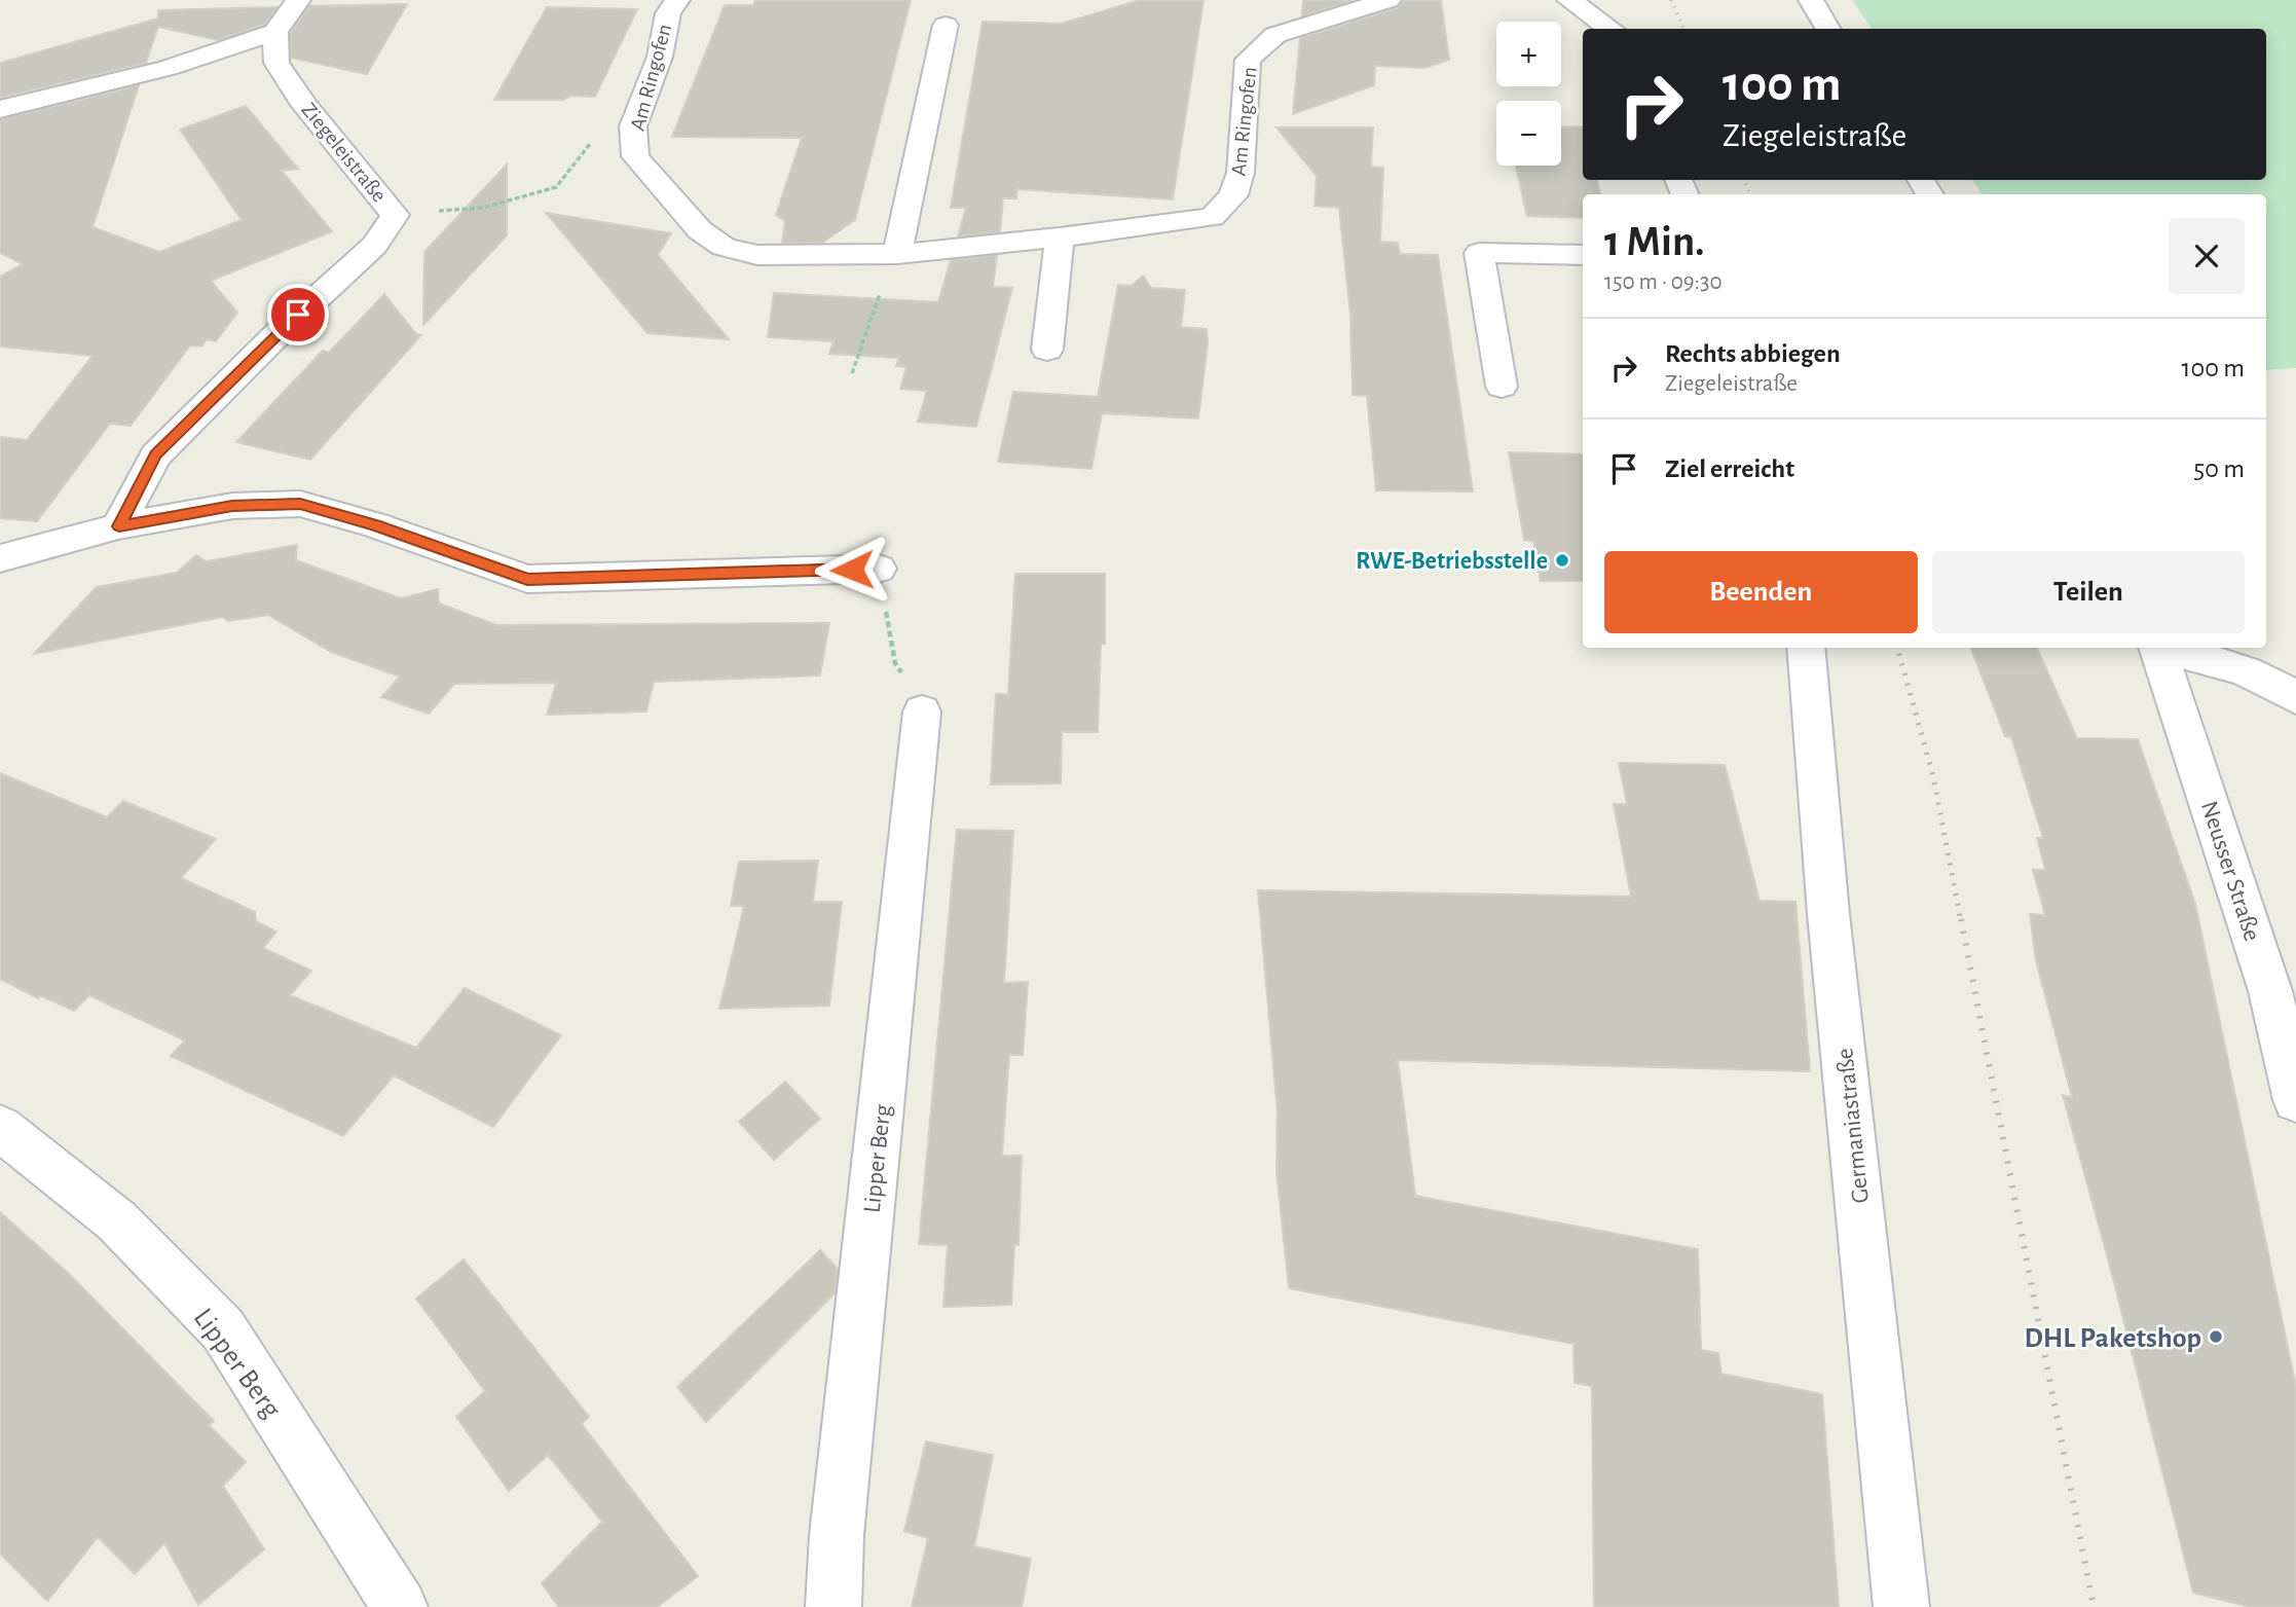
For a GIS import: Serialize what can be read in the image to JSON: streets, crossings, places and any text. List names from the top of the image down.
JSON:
{
  "streets": {
    "street": [
      "Am Ringofen",
      "Ziegeleistraße",
      "Neusser Straße",
      "Germaniastraße",
      "Lipper Berg"
    ]
  },
  "places": ["RWE-Betriebsstelle", "DHL Paketshop"],
  "page": {
    "map_buttons": ["+", "−"],
    "turn": ["100 m", "Ziegeleistraße"],
    "heading": ["1 Min.", "150 m · 09:30"],
    "list": [
      {
        "name": "Rechts abbiegen",
        "note": "Ziegeleistraße",
        "value": "100 m"
      },
      {
        "name": "Ziel erreicht",
        "value": "50 m"
      }
    ],
    "buttons": ["Beenden", "Teilen"]
  }
}
